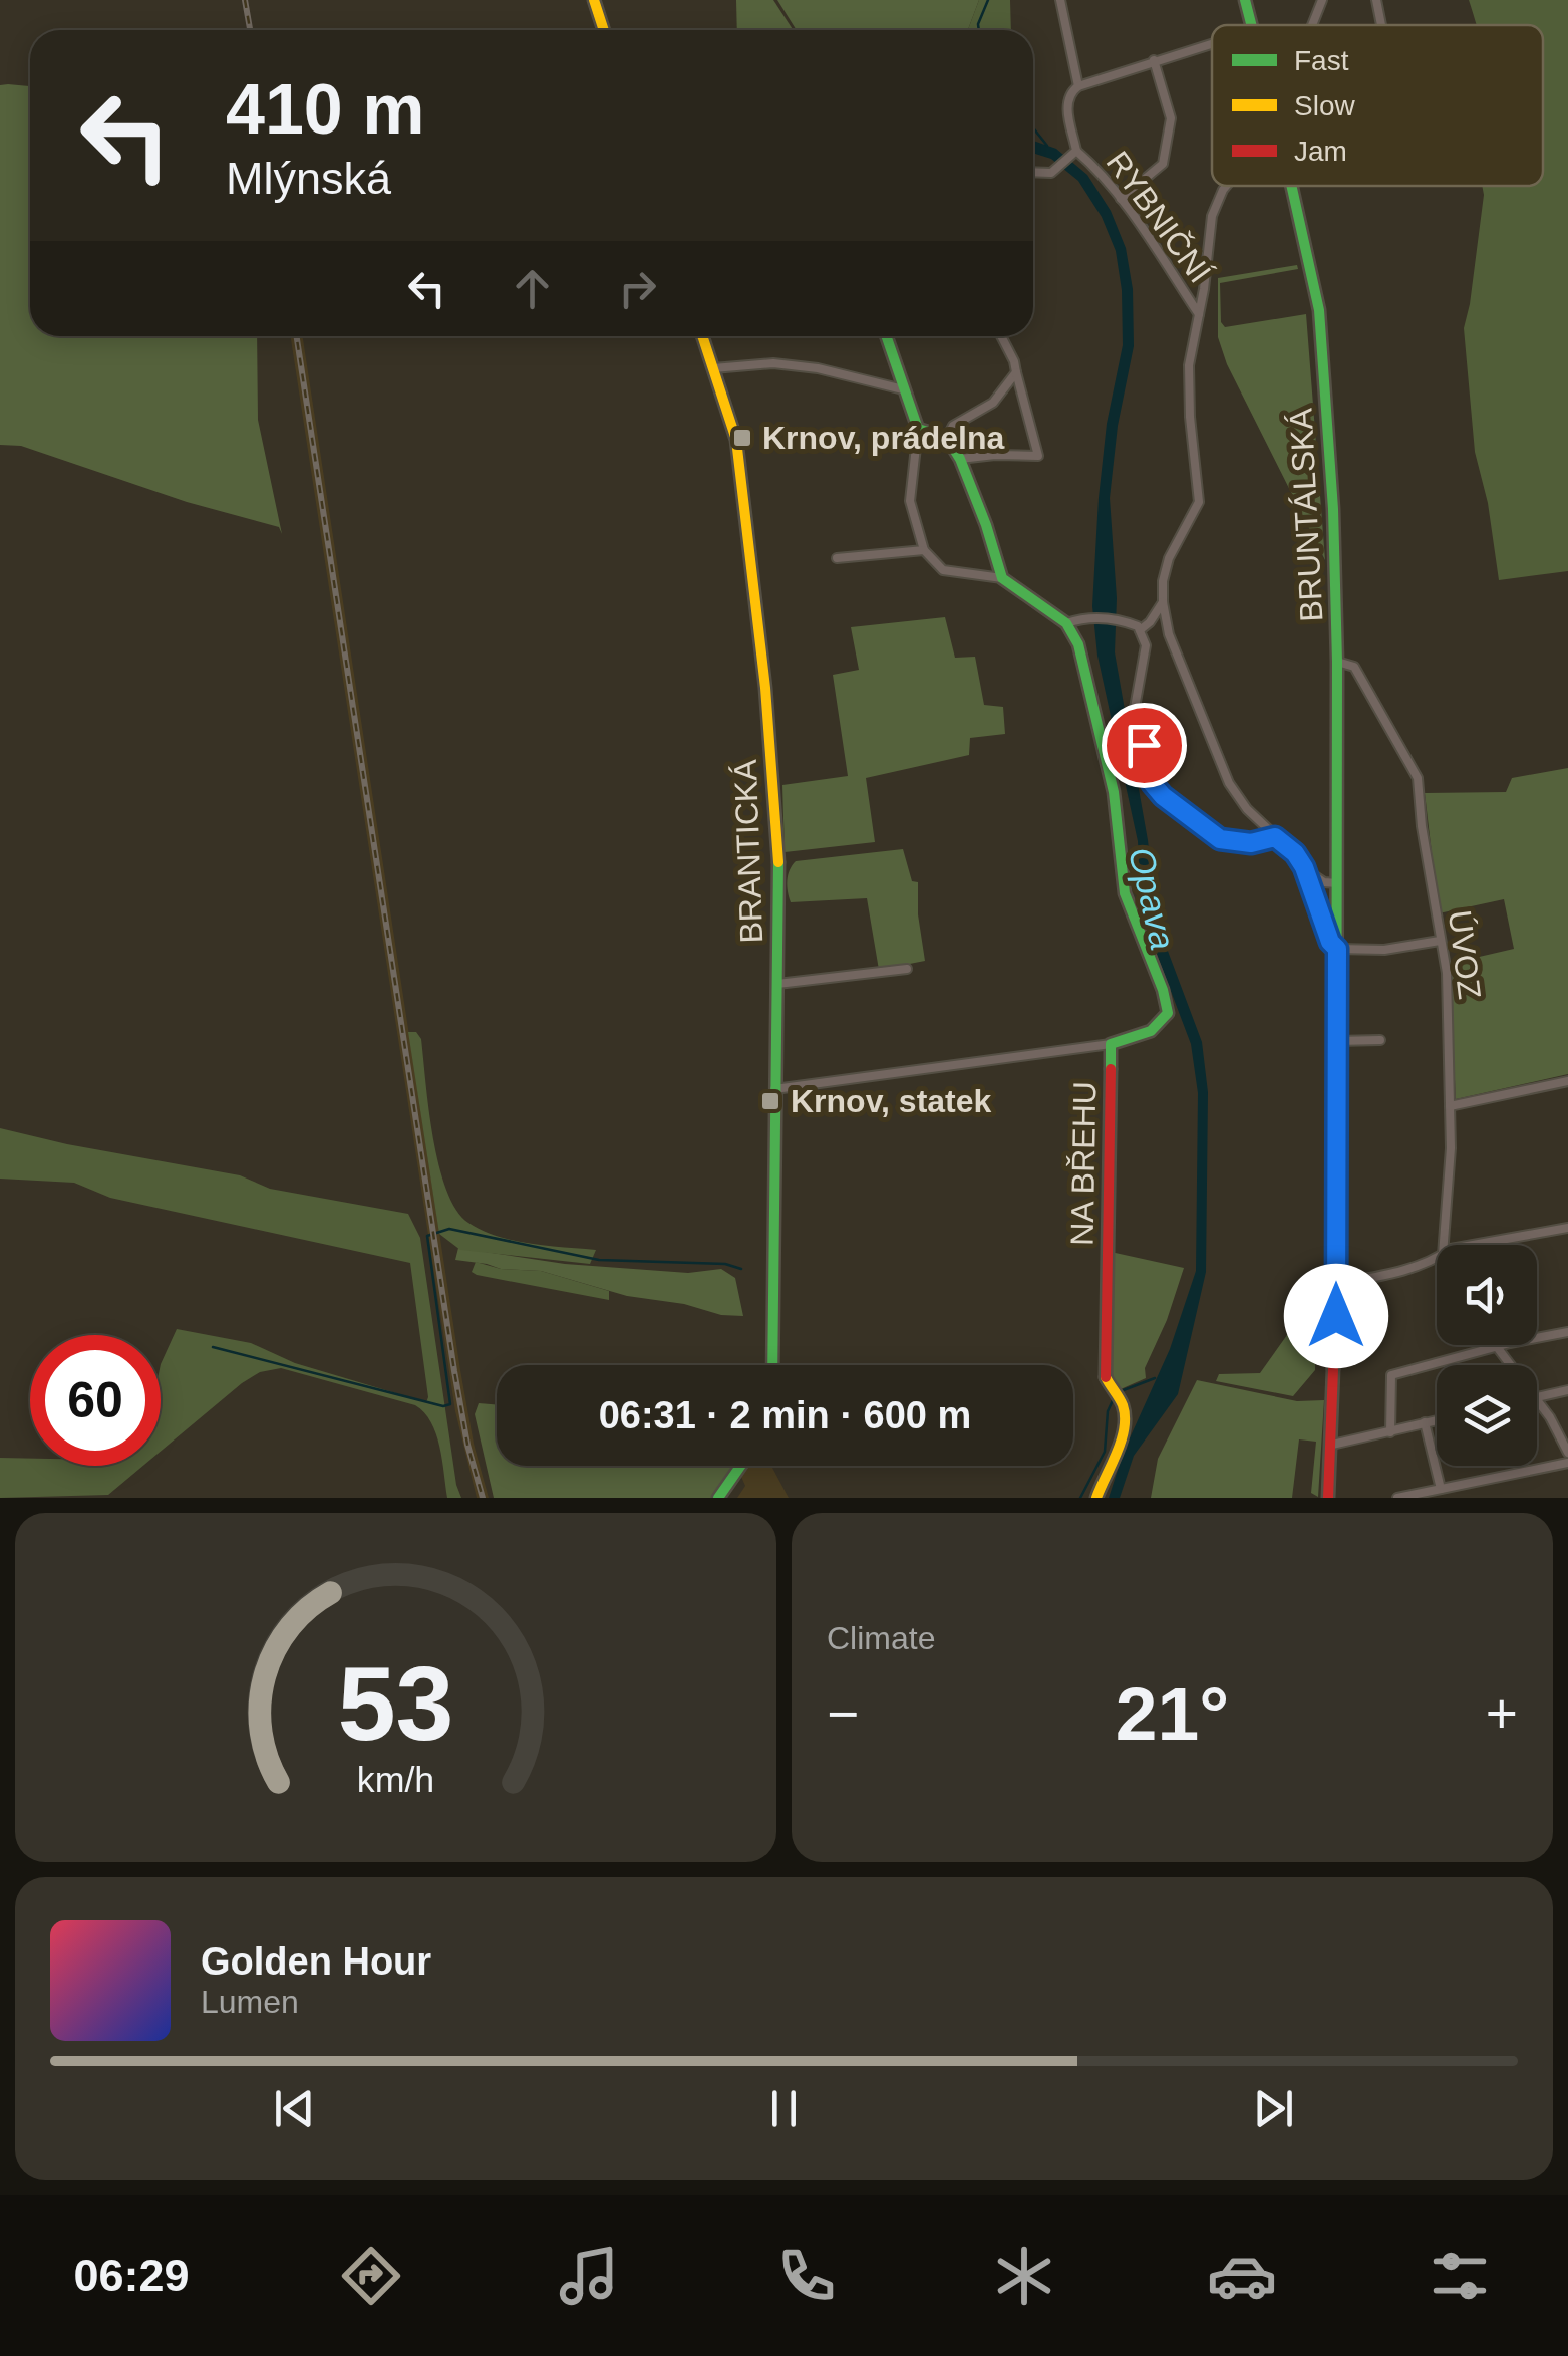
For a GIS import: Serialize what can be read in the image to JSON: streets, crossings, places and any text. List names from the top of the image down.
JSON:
{
  "streets": {
    "street": [
      "RYBNIČNÍ",
      "BRUNTÁLSKÁ",
      "BRANTICKÁ",
      "ÚVOZ",
      "NA BŘEHU"
    ]
  },
  "crossings": [
    ["RYBNIČNÍ", "BRUNTÁLSKÁ"],
    ["BRUNTÁLSKÁ", "ÚVOZ"]
  ],
  "water": ["Opava"],
  "places": {
    "transit": ["Krnov, prádelna", "Krnov, statek"]
  },
  "legend": ["Fast", "Slow", "Jam"],
  "page": {
    "turn": ["410 m", "Mlýnská"],
    "limit": "60",
    "trip": "06:31 · 2 min · 600 m",
    "tile": "Climate",
    "heat": ["−", "21°", "+"],
    "song": ["Golden Hour", "Lumen"],
    "tabs": "06:29",
    "gauge": ["53", "km/h"]
  }
}
